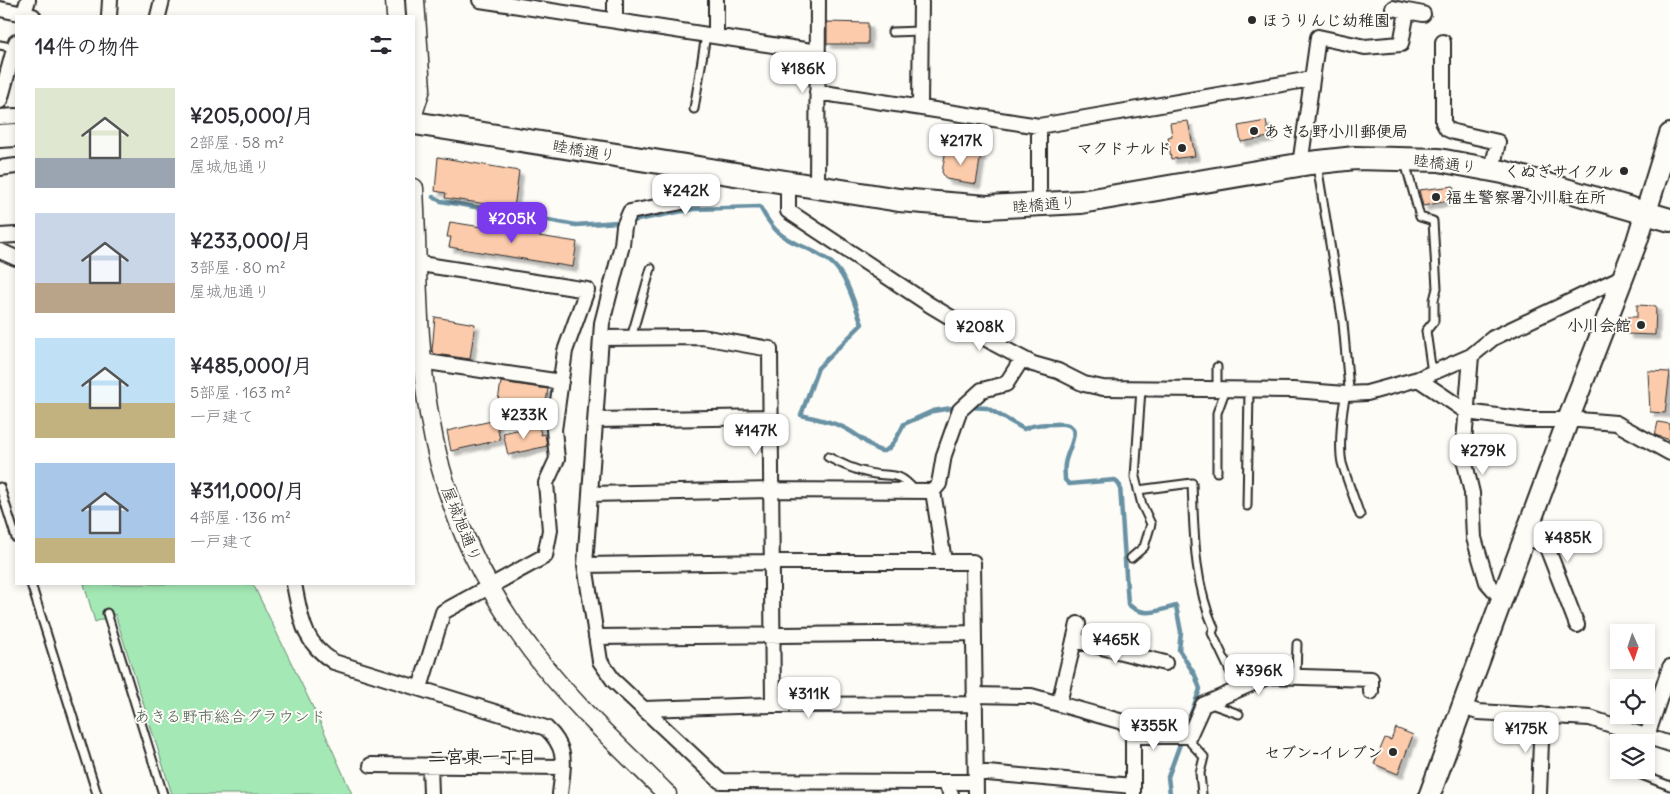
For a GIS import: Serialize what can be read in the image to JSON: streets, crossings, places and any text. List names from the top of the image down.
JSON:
{
  "streets": {
    "main road": ["睦橋通り"],
    "street": ["屋城旭通り"]
  },
  "districts": ["二宮東一丁目"],
  "parks": ["あきる野市総合グラウンド"],
  "places": [
    "ほうりんじ幼稚園",
    "あきる野小川郵便局",
    "マクドナルド",
    "くぬぎサイクル",
    "福生警察署小川駐在所",
    "小川会館",
    "セブン-イレブン"
  ],
  "north": "bottom",
  "page": {
    "heading": "14件の物件",
    "price": [
      "¥186K",
      "¥217K",
      "¥242K",
      "¥205K",
      "¥208K",
      "¥233K",
      "¥147K",
      "¥279K",
      "¥485K",
      "¥465K",
      "¥396K",
      "¥311K",
      "¥355K",
      "¥175K"
    ],
    "list": [
      {
        "name": "¥205,000/月",
        "note": "2部屋 · 58 m² · 屋城旭通り"
      },
      {
        "name": "¥233,000/月",
        "note": "3部屋 · 80 m² · 屋城旭通り"
      },
      {
        "name": "¥485,000/月",
        "note": "5部屋 · 163 m² · 一戸建て"
      },
      {
        "name": "¥311,000/月",
        "note": "4部屋 · 136 m² · 一戸建て"
      }
    ]
  }
}
